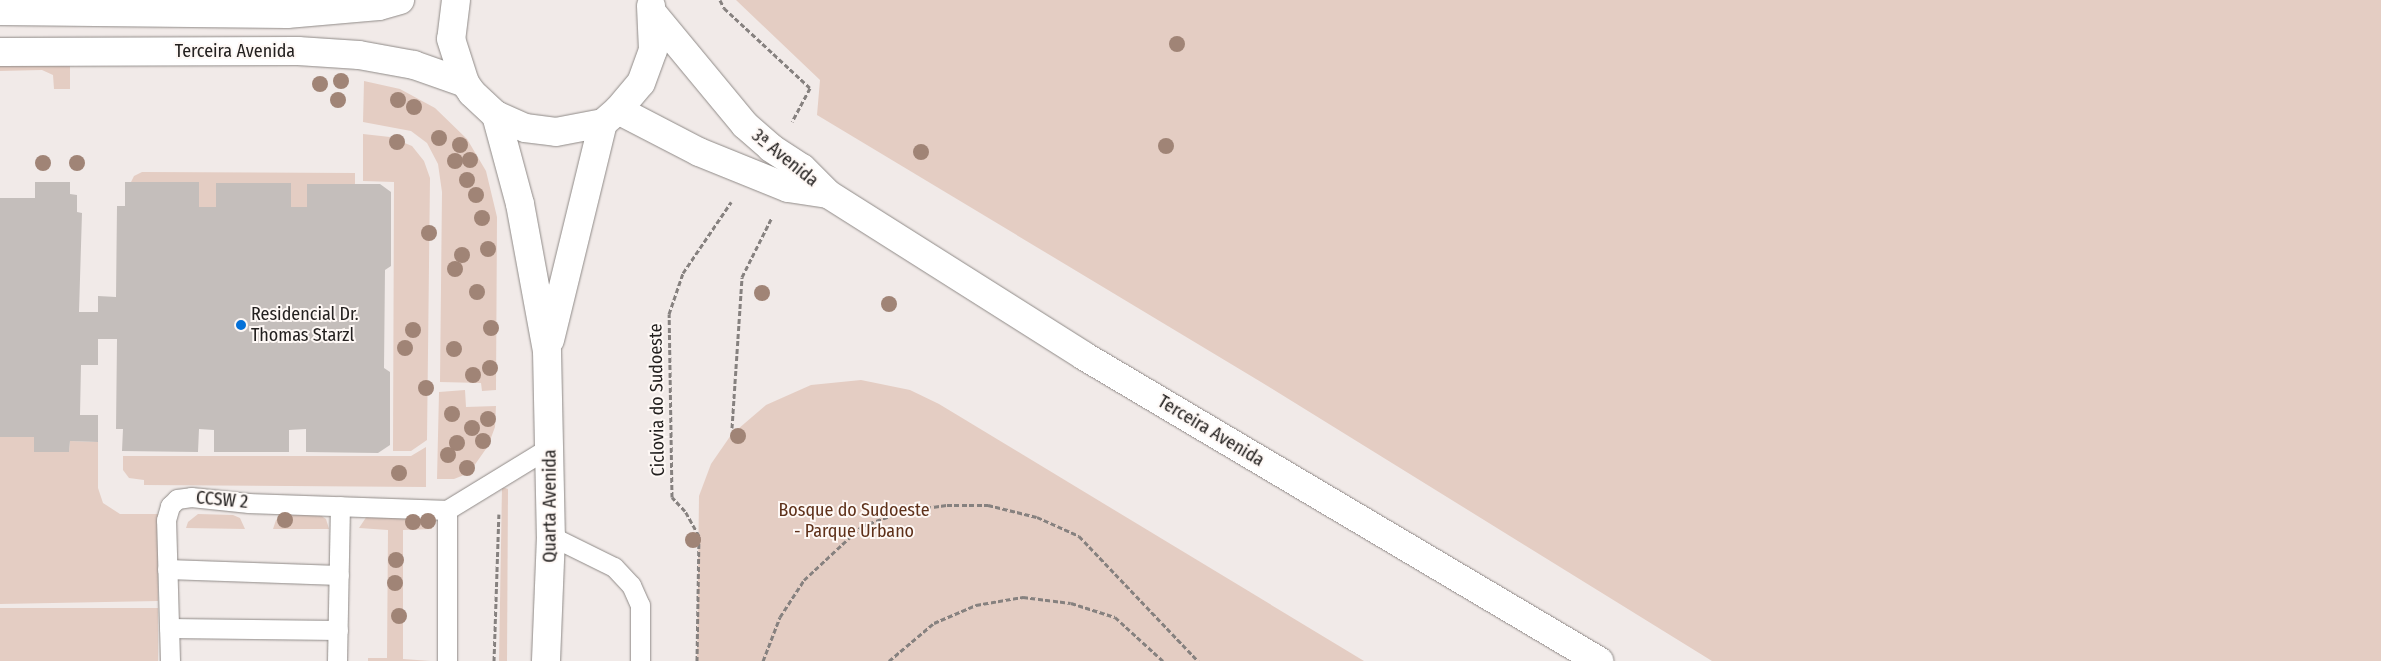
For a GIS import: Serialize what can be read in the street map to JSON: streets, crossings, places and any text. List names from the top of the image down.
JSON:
{
  "streets": {
    "street": ["Terceira Avenida", "3ª Avenida", "Quarta Avenida"],
    "lane": ["CCSW 2"],
    "path": ["Ciclovia do Sudoeste"]
  },
  "crossings": [
    ["Terceira Avenida", "3ª Avenida"],
    ["3ª Avenida", "Ciclovia do Sudoeste"],
    ["3ª Avenida", "Quarta Avenida"]
  ],
  "parks": ["Bosque do Sudoeste - Parque Urbano"],
  "places": ["Residencial Dr. Thomas Starzl"]
}
